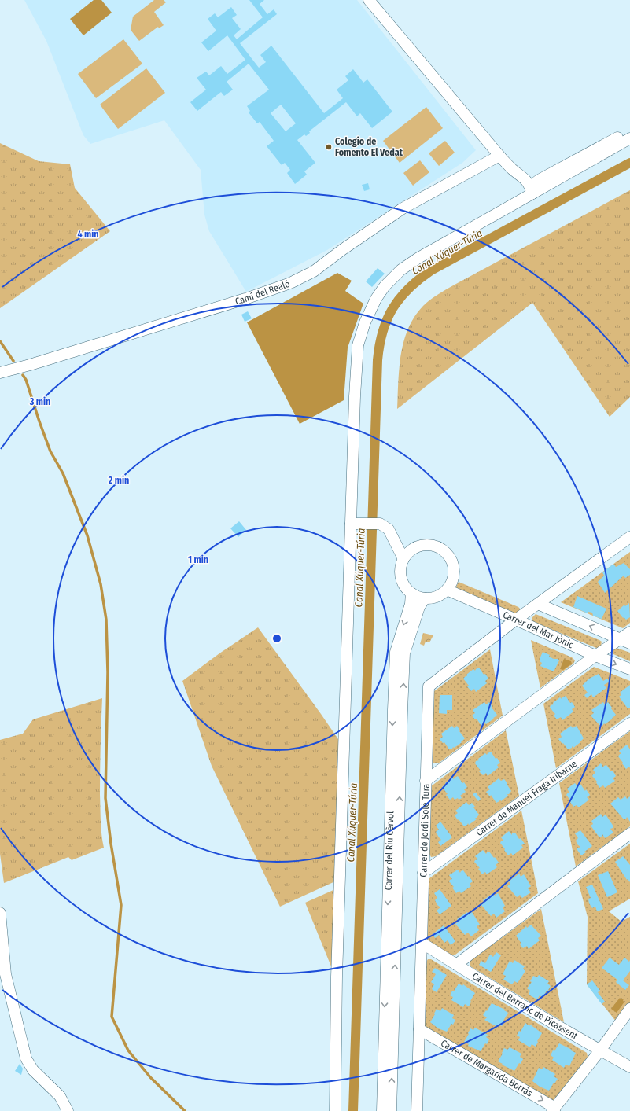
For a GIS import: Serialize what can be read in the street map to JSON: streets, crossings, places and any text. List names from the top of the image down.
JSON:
{
  "streets": {
    "street": [
      "Camí del Realó",
      "Carrer del Mar Jònic",
      "Carrer de Manuel Fraga Iribarne",
      "Carrer de Jordi Solé Tura",
      "Carrer del Riu Cèrvol",
      "Carrer del Barranc de Picassent",
      "Carrer de Margarida Borràs"
    ]
  },
  "crossings": [
    ["Carrer del Mar Jònic", "Carrer de Jordi Solé Tura"],
    ["Carrer del Mar Jònic", "Carrer del Riu Cèrvol"],
    ["Carrer de Manuel Fraga Iribarne", "Carrer de Jordi Solé Tura"],
    ["Carrer de Jordi Solé Tura", "Carrer del Barranc de Picassent"],
    ["Carrer de Jordi Solé Tura", "Carrer de Margarida Borràs"]
  ],
  "one_way": ["Carrer de Margarida Borràs"],
  "water": ["Canal Xúquer-Túria"],
  "places": ["Colegio de Fomento El Vedat"],
  "rings": [
    "4 min",
    "3 min",
    "2 min",
    "1 min"
  ]
}
